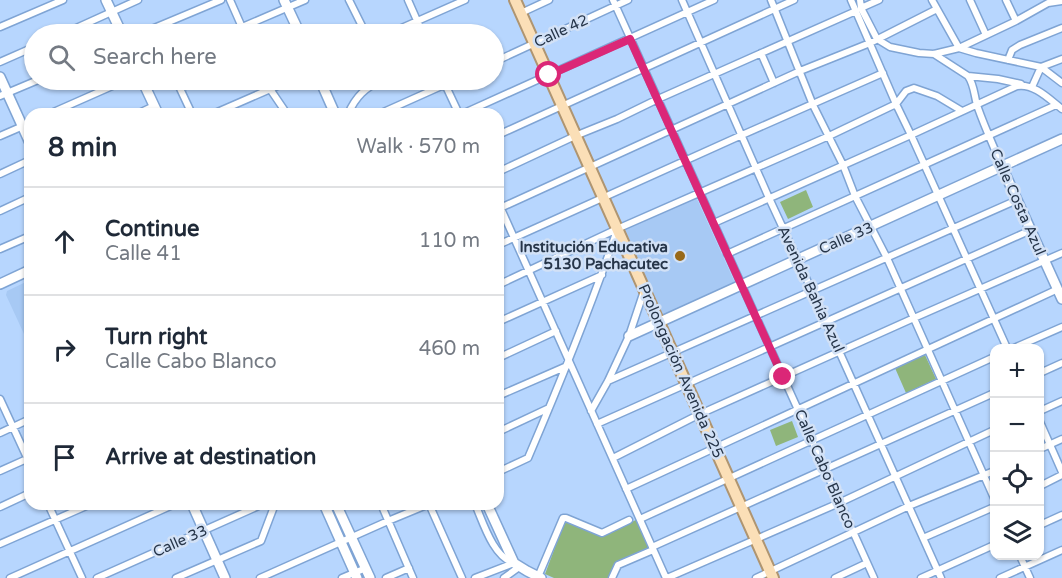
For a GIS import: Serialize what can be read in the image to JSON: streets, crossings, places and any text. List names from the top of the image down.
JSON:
{
  "streets": {
    "main road": ["Prolongación Avenida 225"],
    "street": [
      "Calle 42",
      "Calle Costa Azul",
      "Calle 33",
      "Avenida Bahía Azul",
      "Calle Cabo Blanco"
    ]
  },
  "crossings": [
    ["Calle 42", "Prolongación Avenida 225"],
    ["Calle 42", "Calle Cabo Blanco"],
    ["Calle Costa Azul", "Calle 33"],
    ["Calle 33", "Avenida Bahía Azul"],
    ["Calle 33", "Prolongación Avenida 225"],
    ["Calle 33", "Calle Cabo Blanco"]
  ],
  "places": ["Institución Educativa 5130 Pachacutec"],
  "page": {
    "search": "Search here",
    "heading": ["8 min", "Walk · 570 m"],
    "list": [
      ["Continue", "Calle 41", "110 m"],
      ["Turn right", "Calle Cabo Blanco", "460 m"],
      "Arrive at destination"
    ],
    "map_buttons": ["+", "−"]
  }
}
